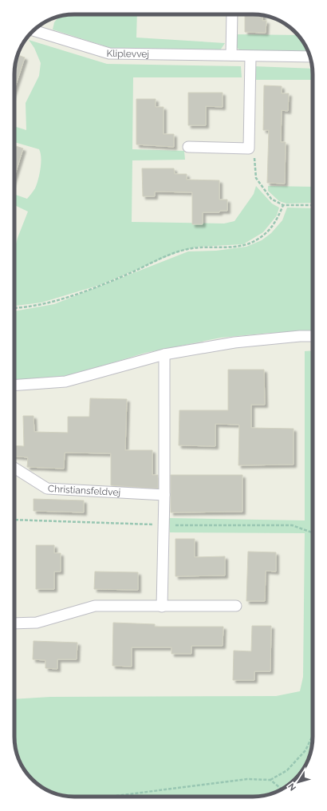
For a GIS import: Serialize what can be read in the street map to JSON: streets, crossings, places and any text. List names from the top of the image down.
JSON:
{
  "streets": {
    "street": ["Kliplevvej", "Christiansfeldvej"]
  },
  "north": "bottom left"
}
